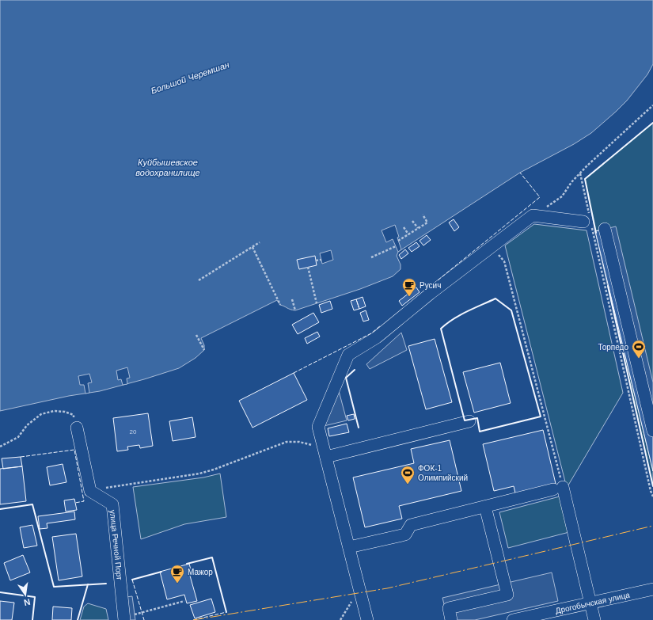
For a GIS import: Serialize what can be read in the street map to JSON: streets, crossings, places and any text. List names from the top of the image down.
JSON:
{
  "streets": {
    "street": ["улица Речной Порт", "Дрогобычская улица"]
  },
  "water": ["Большой Черемшан", "Куйбышевское водохранилище"],
  "places": {
    "cafe": ["Русич", "Мажор"],
    "sports": ["Торпедо", "ФОК-1 Олимпийский"]
  },
  "house_numbers": ["20"],
  "north": "bottom"
}
